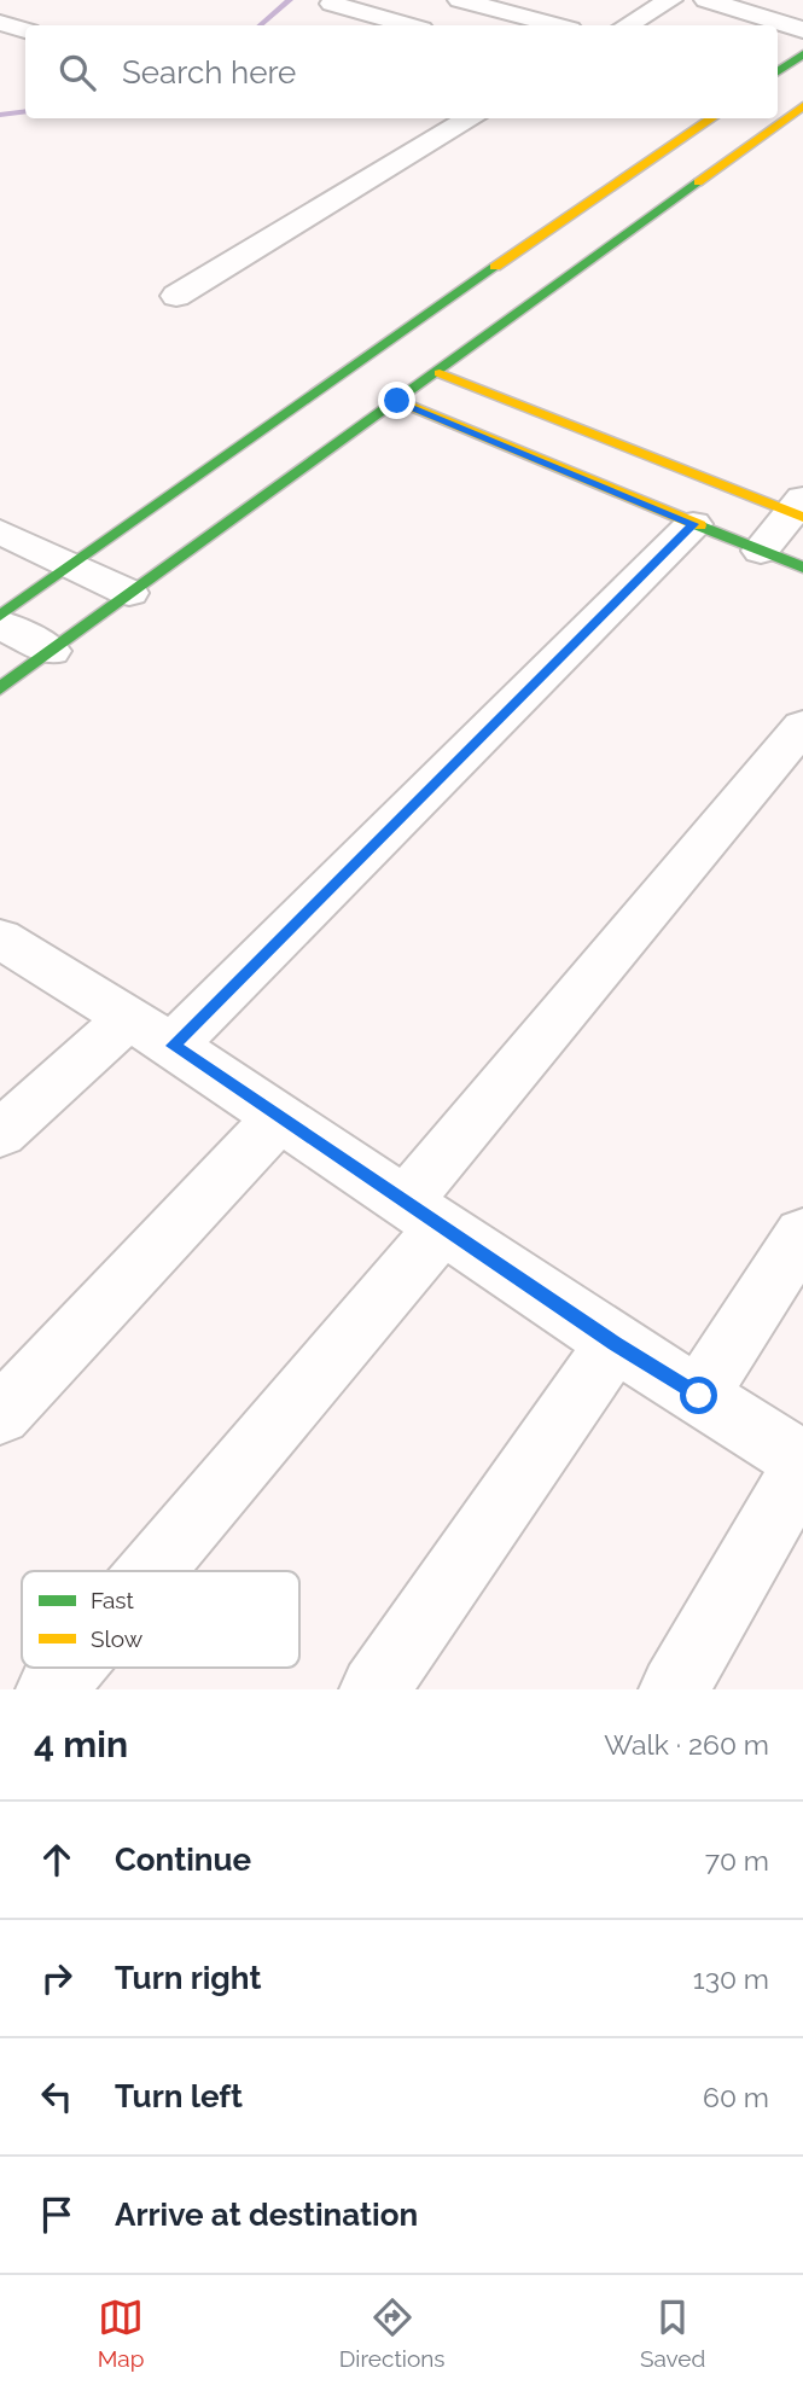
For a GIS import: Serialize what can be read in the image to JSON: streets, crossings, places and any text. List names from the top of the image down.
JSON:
{
  "legend": ["Fast", "Slow"],
  "page": {
    "search": "Search here",
    "heading": ["4 min", "Walk · 260 m"],
    "list": [
      ["Continue", "70 m"],
      ["Turn right", "130 m"],
      ["Turn left", "60 m"],
      "Arrive at destination"
    ],
    "nav": ["Map", "Directions", "Saved"]
  }
}
